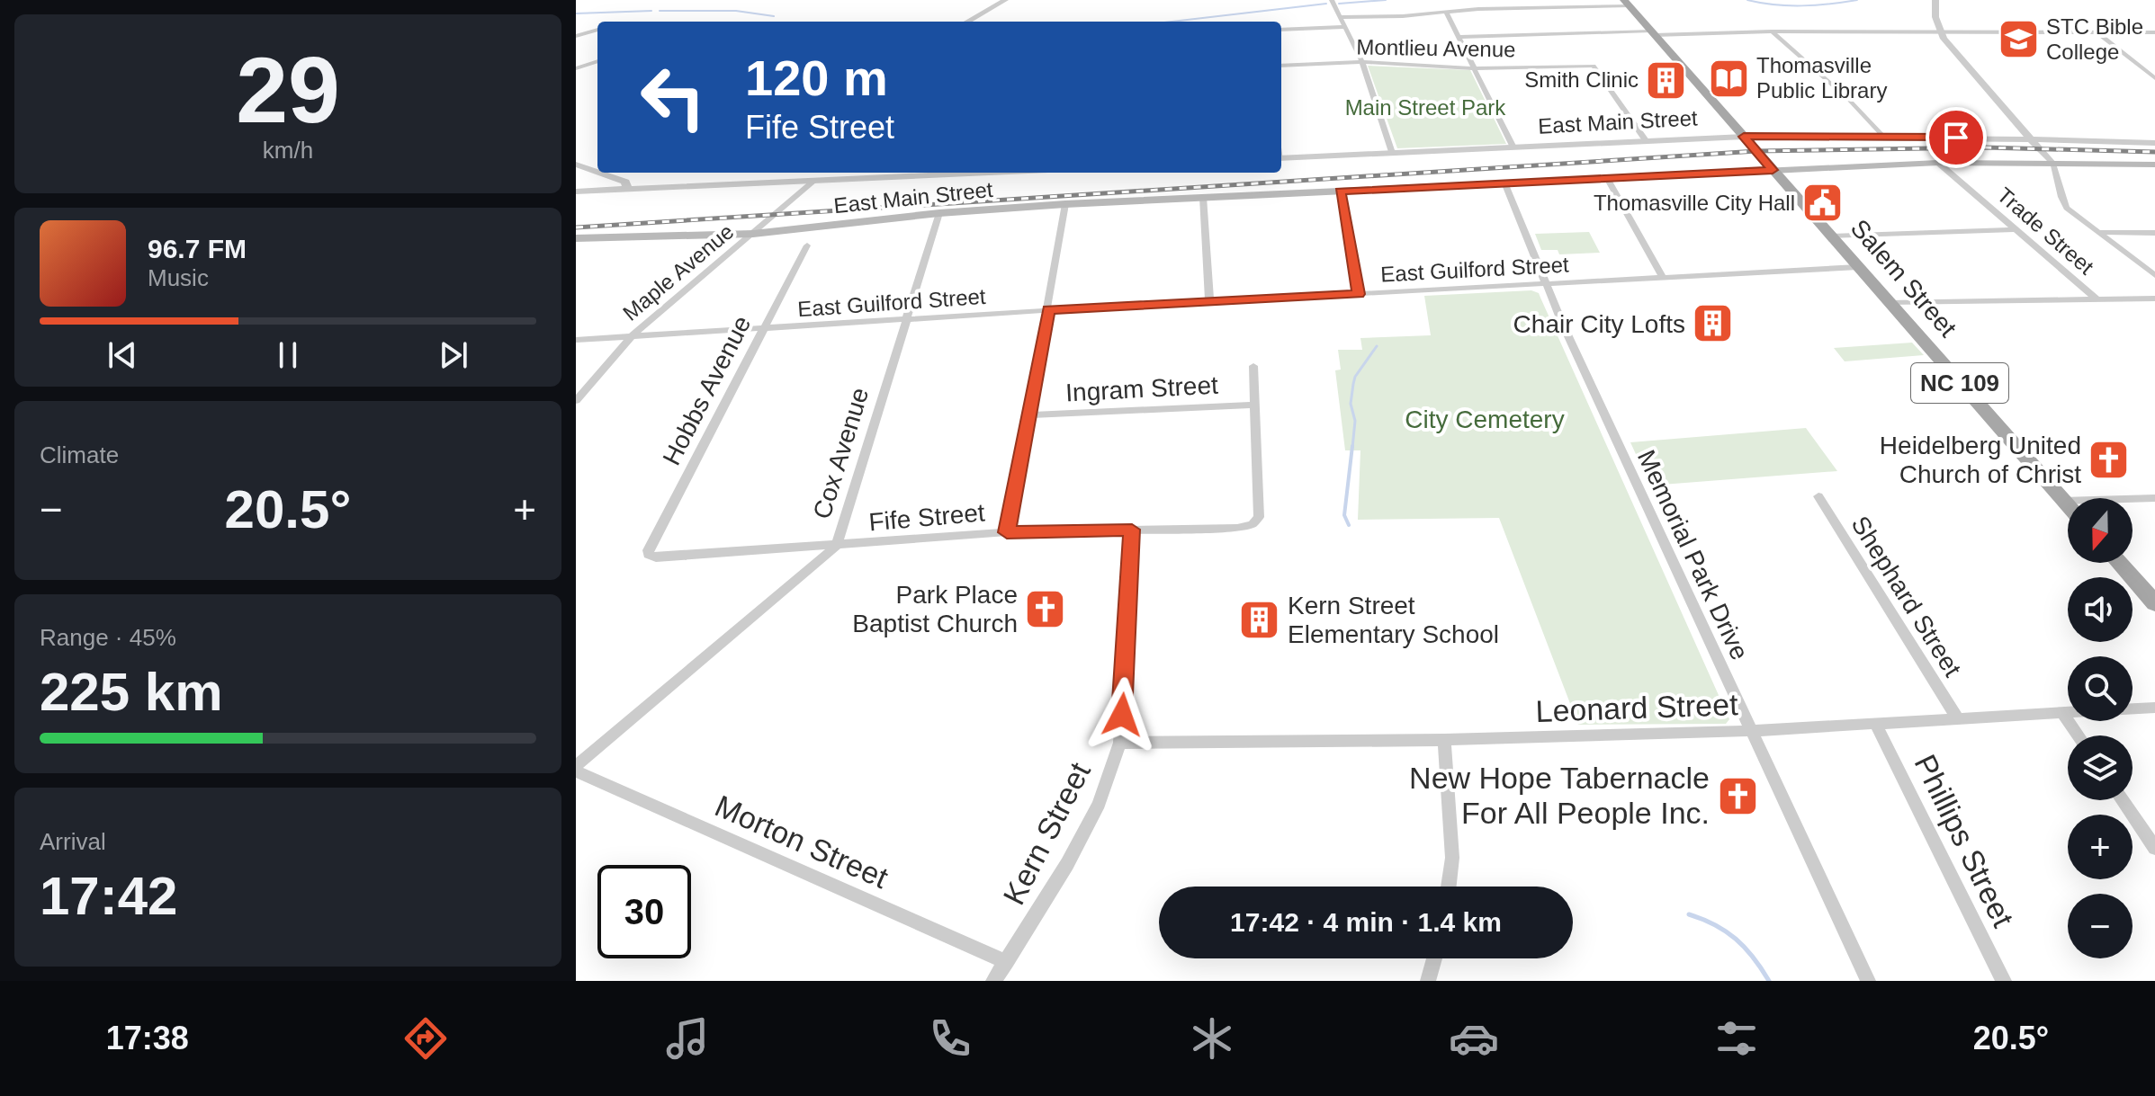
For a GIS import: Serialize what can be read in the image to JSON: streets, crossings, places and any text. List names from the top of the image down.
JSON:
{
  "streets": {
    "main road": ["East Main Street", "Salem Street", "NC 109"],
    "street": [
      "Montlieu Avenue",
      "Trade Street",
      "East Guilford Street",
      "Maple Avenue",
      "Ingram Street",
      "Hobbs Avenue",
      "Cox Avenue",
      "Fife Street",
      "Memorial Park Drive",
      "Shephard Street",
      "Leonard Street",
      "Kern Street",
      "Phillips Street",
      "Morton Street"
    ]
  },
  "crossings": [
    ["Montlieu Avenue", "East Main Street"],
    ["East Main Street", "Trade Street"],
    ["East Main Street", "Maple Avenue"],
    ["East Main Street", "Salem Street"],
    ["East Main Street", "NC 109"],
    ["East Main Street", "Cox Avenue"],
    ["East Main Street", "Memorial Park Drive"],
    ["East Guilford Street", "Maple Avenue"],
    ["East Guilford Street", "Salem Street"],
    ["East Guilford Street", "Hobbs Avenue"],
    ["East Guilford Street", "Cox Avenue"],
    ["East Guilford Street", "Memorial Park Drive"],
    ["Salem Street", "NC 109"],
    ["Ingram Street", "Fife Street"],
    ["Hobbs Avenue", "Fife Street"],
    ["Cox Avenue", "Fife Street"],
    ["Cox Avenue", "Morton Street"],
    ["Fife Street", "Kern Street"],
    ["Memorial Park Drive", "Leonard Street"],
    ["Shephard Street", "Leonard Street"],
    ["Leonard Street", "Kern Street"],
    ["Leonard Street", "Phillips Street"],
    ["Kern Street", "Morton Street"]
  ],
  "parks": ["Main Street Park", "City Cemetery"],
  "places": {
    "school or university": ["STC Bible College"],
    "library": ["Thomasville Public Library"],
    "building": ["Smith Clinic", "Chair City Lofts", "Kern Street Elementary School"],
    "public building": ["Thomasville City Hall"],
    "church": ["Heidelberg United Church of Christ", "Park Place Baptist Church", "New Hope Tabernacle For All People Inc."]
  },
  "north": "bottom",
  "page": {
    "tile": [
      ["29", "km/h"],
      "Climate",
      ["Range · 45%", "225 km"],
      ["Arrival", "17:42"]
    ],
    "turn": ["120 m", "Fife Street"],
    "song": ["96.7 FM", "Music"],
    "heat": ["−", "20.5°", "+"],
    "map_buttons": ["+", "−"],
    "limit": "30",
    "trip": "17:42 · 4 min · 1.4 km",
    "tabs": ["17:38", "20.5°"]
  }
}
